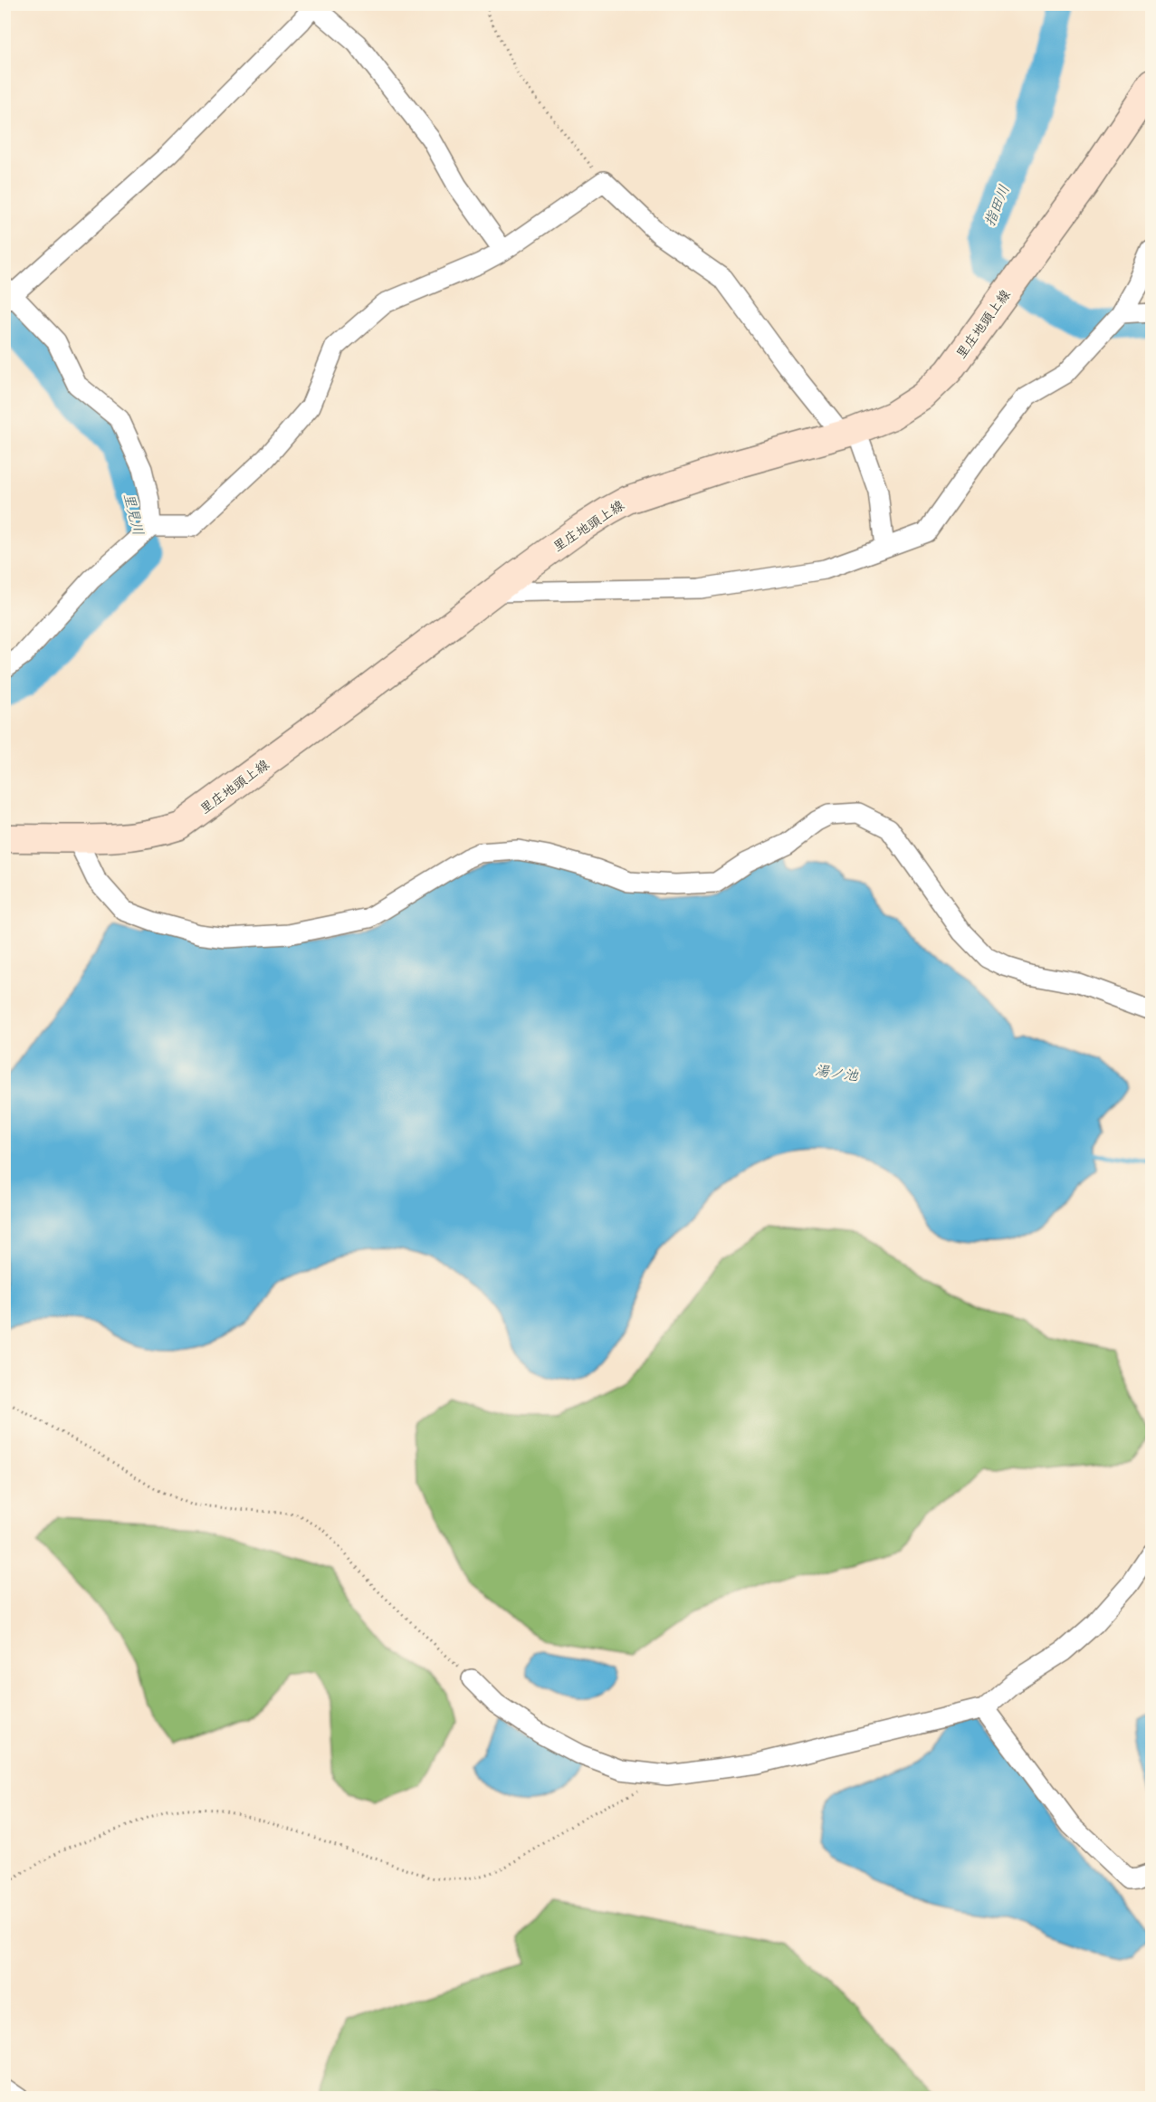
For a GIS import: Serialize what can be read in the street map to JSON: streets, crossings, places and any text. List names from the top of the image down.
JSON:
{
  "streets": {
    "main road": ["里庄地頭上線"]
  },
  "water": ["指田川", "里見川", "湯ノ池"]
}
